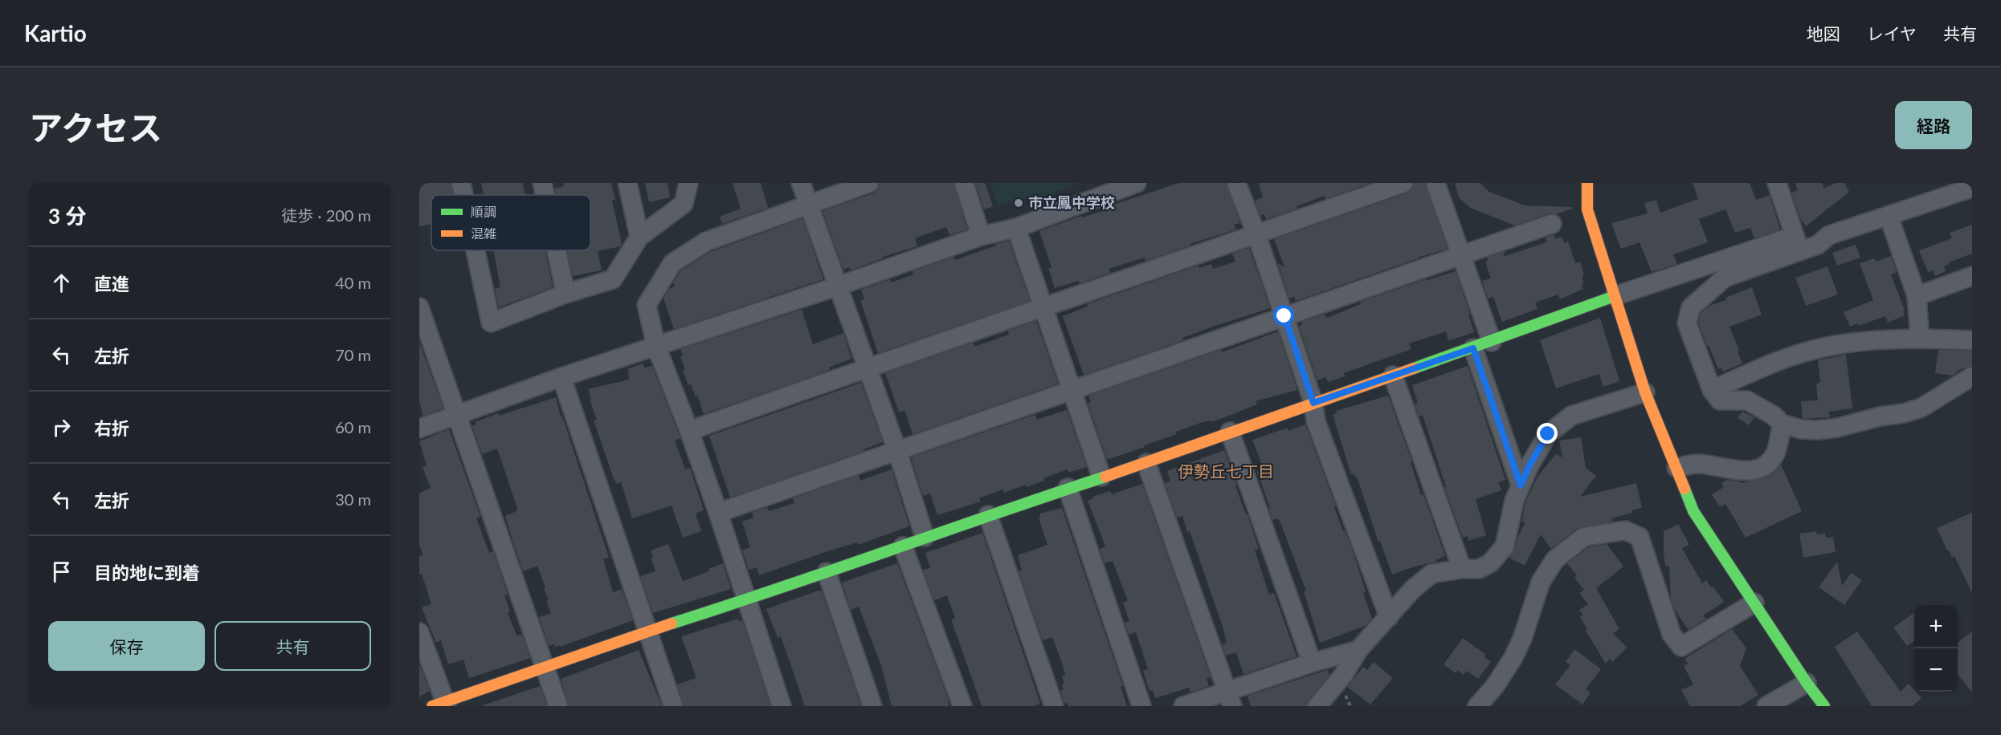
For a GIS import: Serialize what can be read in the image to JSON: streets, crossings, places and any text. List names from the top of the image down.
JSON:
{
  "districts": ["伊勢丘七丁目"],
  "places": ["市立鳳中学校"],
  "legend": ["順調", "混雑"],
  "page": {
    "header": "Kartio",
    "nav": ["地図", "レイヤ", "共有"],
    "title": "アクセス",
    "buttons": [
      "経路",
      ["保存", "共有"]
    ],
    "heading": ["3 分", "徒歩 · 200 m"],
    "list": [
      ["直進", "40 m"],
      ["左折", "70 m"],
      ["右折", "60 m"],
      ["左折", "30 m"],
      "目的地に到着"
    ],
    "map_buttons": ["+", "−"]
  }
}
